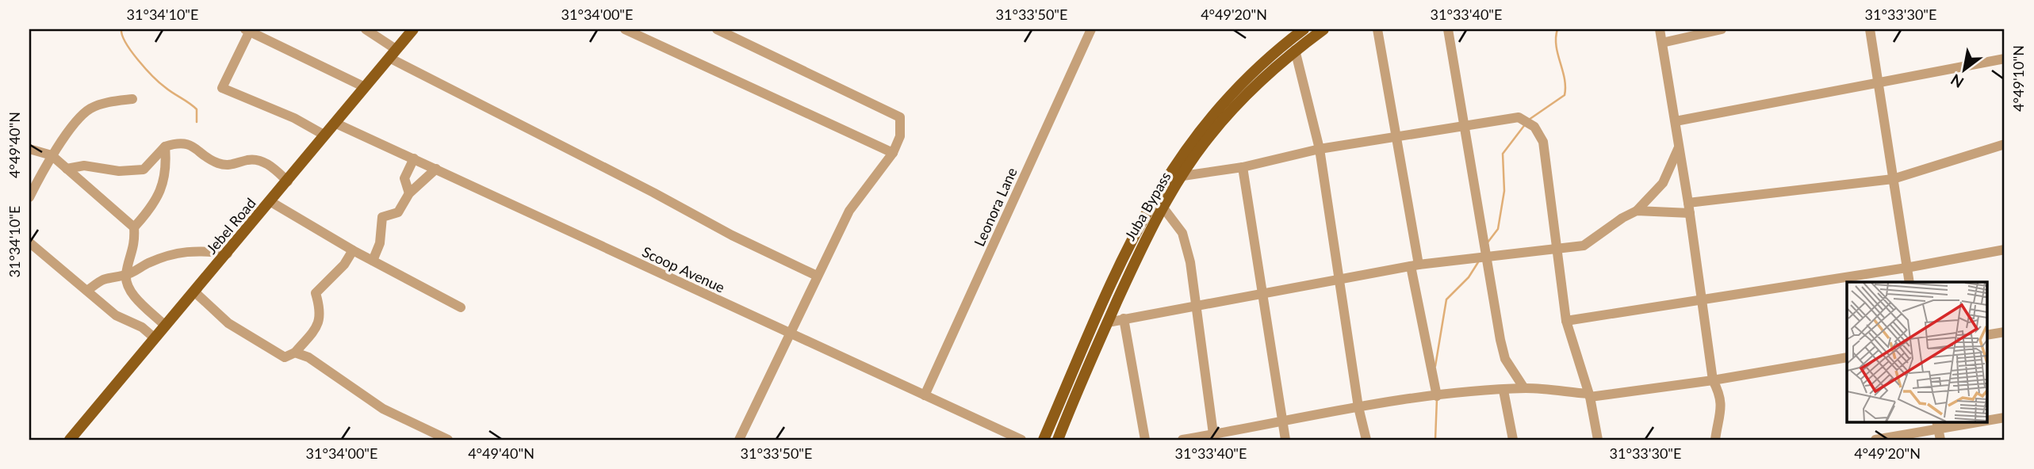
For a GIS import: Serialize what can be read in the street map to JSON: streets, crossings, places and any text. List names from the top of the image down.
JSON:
{
  "streets": {
    "main road": ["Juba Bypass", "Jebel Road"],
    "street": ["Leonora Lane", "Scoop Avenue"]
  },
  "crossings": [
    ["Leonora Lane", "Scoop Avenue"],
    ["Jebel Road", "Scoop Avenue"]
  ],
  "north": "bottom left",
  "coordinates": [
    "31°34'10\"E",
    "31°34'00\"E",
    "31°33'50\"E",
    "4°49'20\"N",
    "31°33'40\"E",
    "31°33'30\"E",
    "4°49'10\"N",
    "4°49'40\"N"
  ]
}
